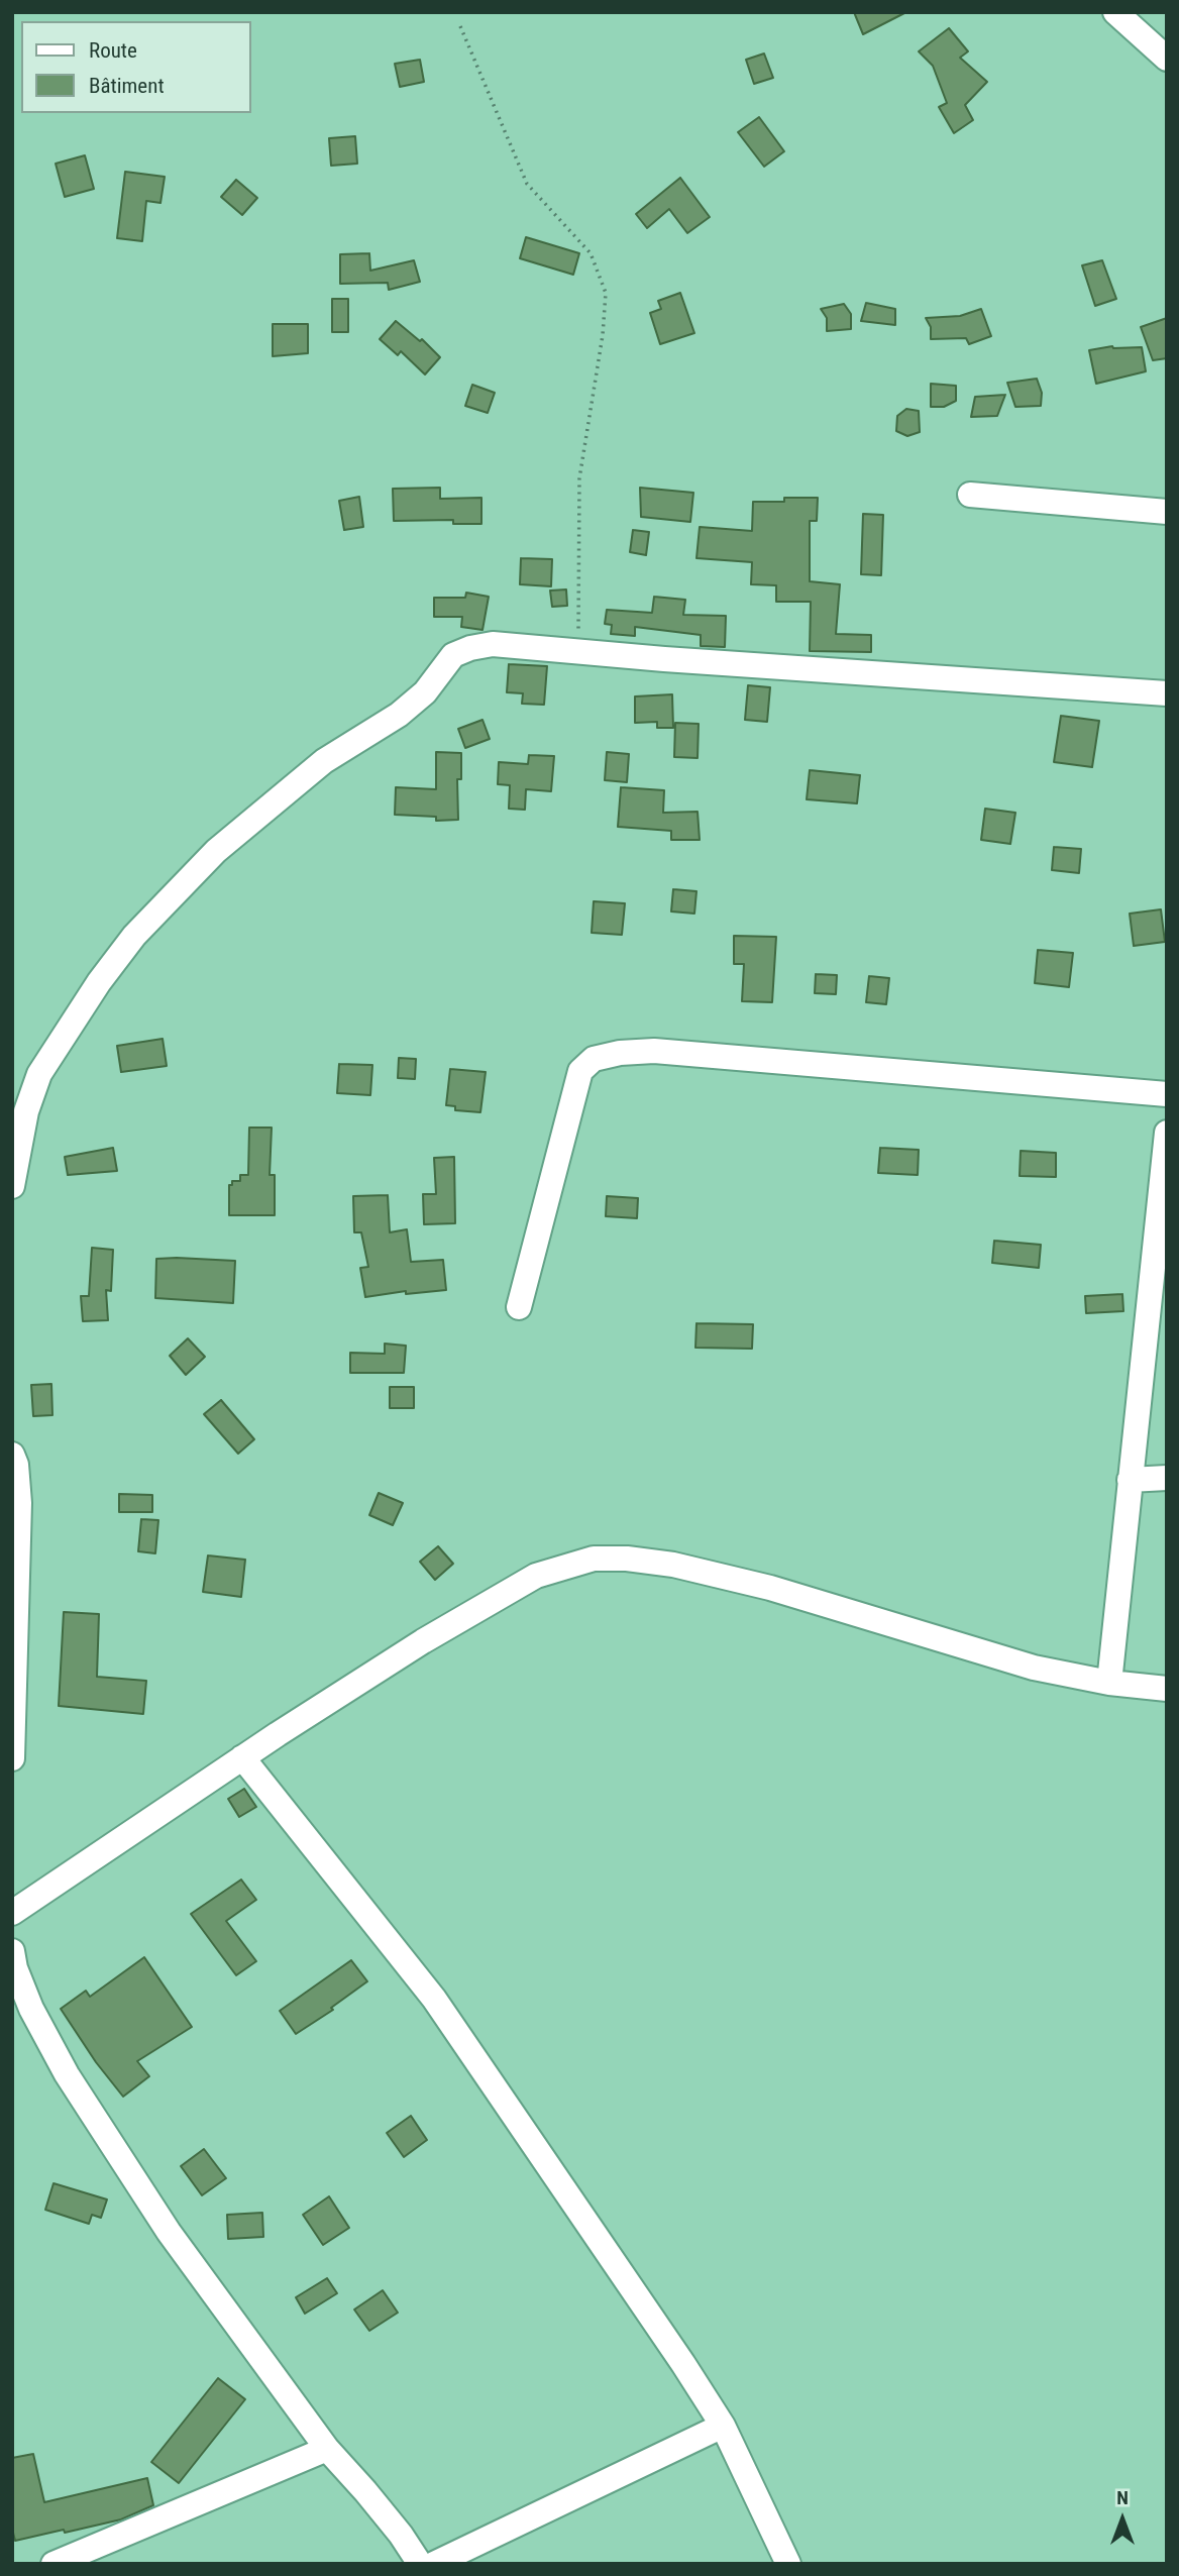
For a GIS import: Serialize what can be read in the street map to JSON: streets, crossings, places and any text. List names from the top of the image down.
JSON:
{
  "legend": ["Route", "Bâtiment"],
  "north": "top"
}
